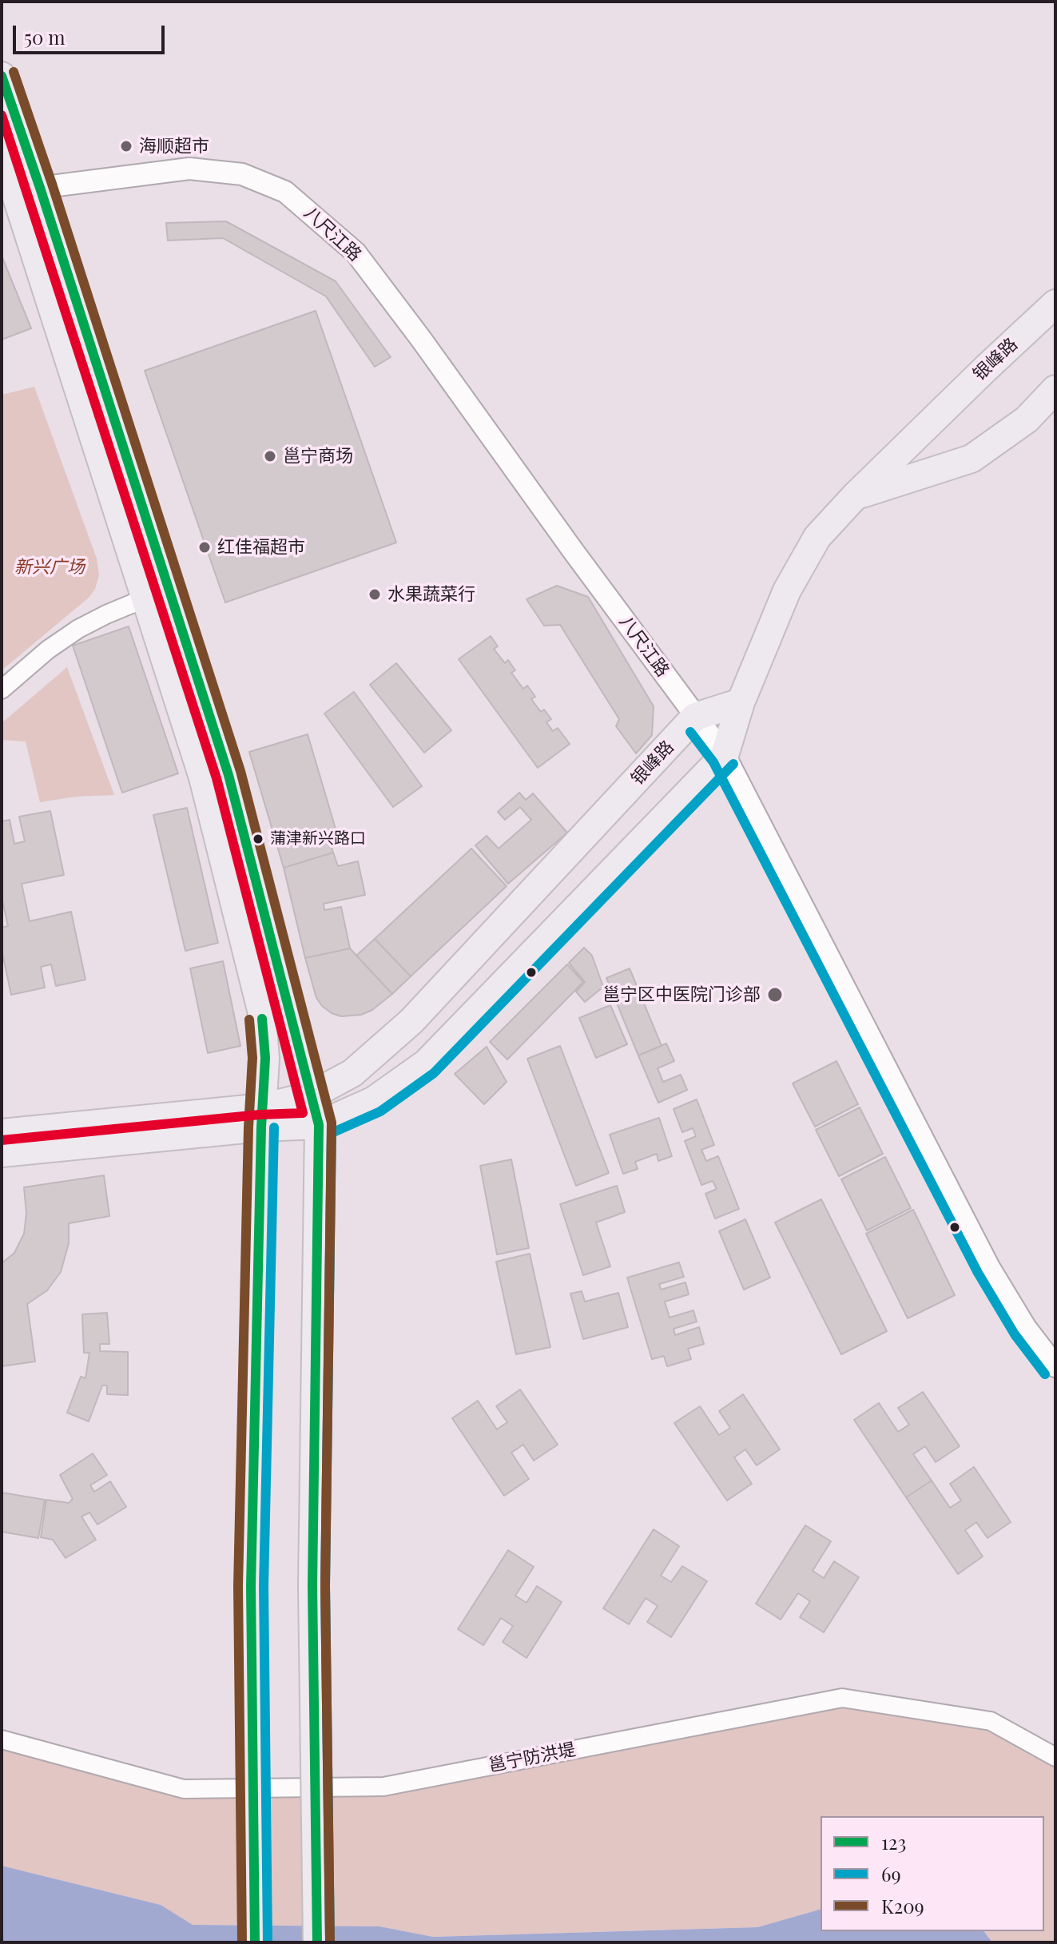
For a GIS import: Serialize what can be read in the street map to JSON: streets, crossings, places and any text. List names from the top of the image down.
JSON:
{
  "streets": {
    "main road": ["银峰路"],
    "street": ["八尺江路", "邕宁防洪堤"]
  },
  "crossings": [
    ["八尺江路", "银峰路"]
  ],
  "parks": ["新兴广场"],
  "places": [
    "海顺超市",
    "邕宁商场",
    "红佳福超市",
    "水果蔬菜行",
    "蒲津新兴路口",
    "邕宁区中医院门诊部"
  ],
  "lines": ["transit line K209", "transit line 123", "transit line 69"],
  "legend": ["123", "69", "K209"],
  "scale_bar": "50 m"
}
